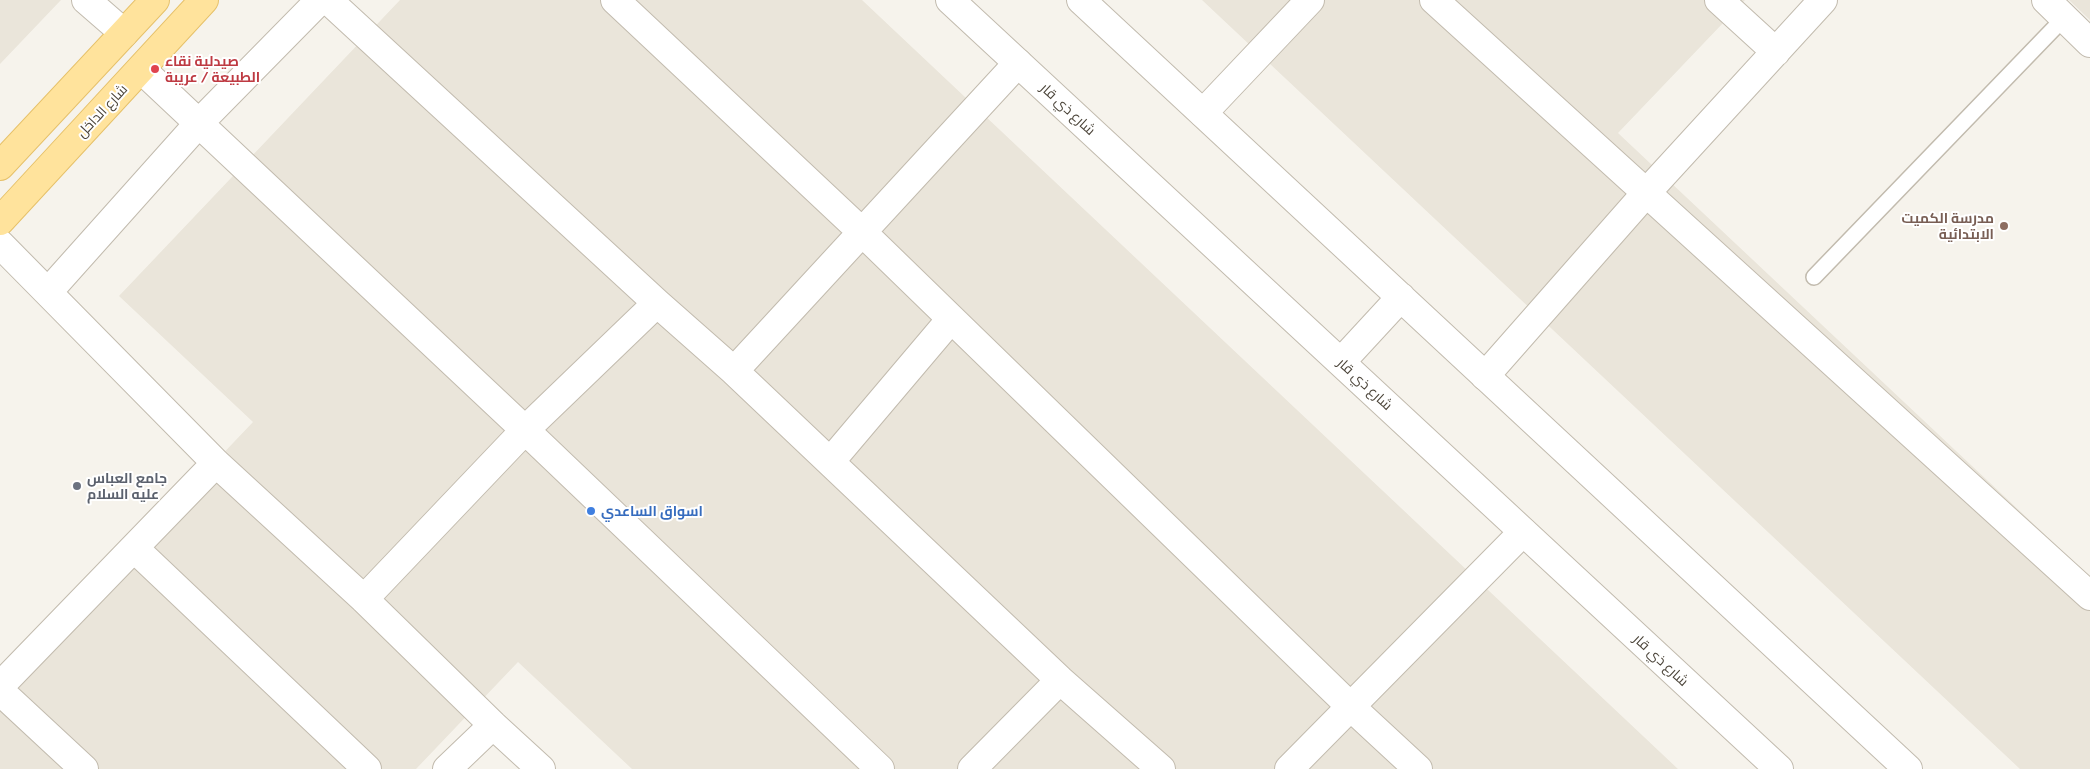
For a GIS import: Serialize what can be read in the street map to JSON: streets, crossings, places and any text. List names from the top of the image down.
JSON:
{
  "streets": {
    "main road": ["شارع الداخل"],
    "street": ["شارع ذي قار"]
  },
  "places": [
    "صيدلية نقاء الطبيعة / عريبة",
    "مدرسة الكميت الابتدائية",
    "جامع العباس عليه السلام",
    "اسواق الساعدي"
  ]
}
